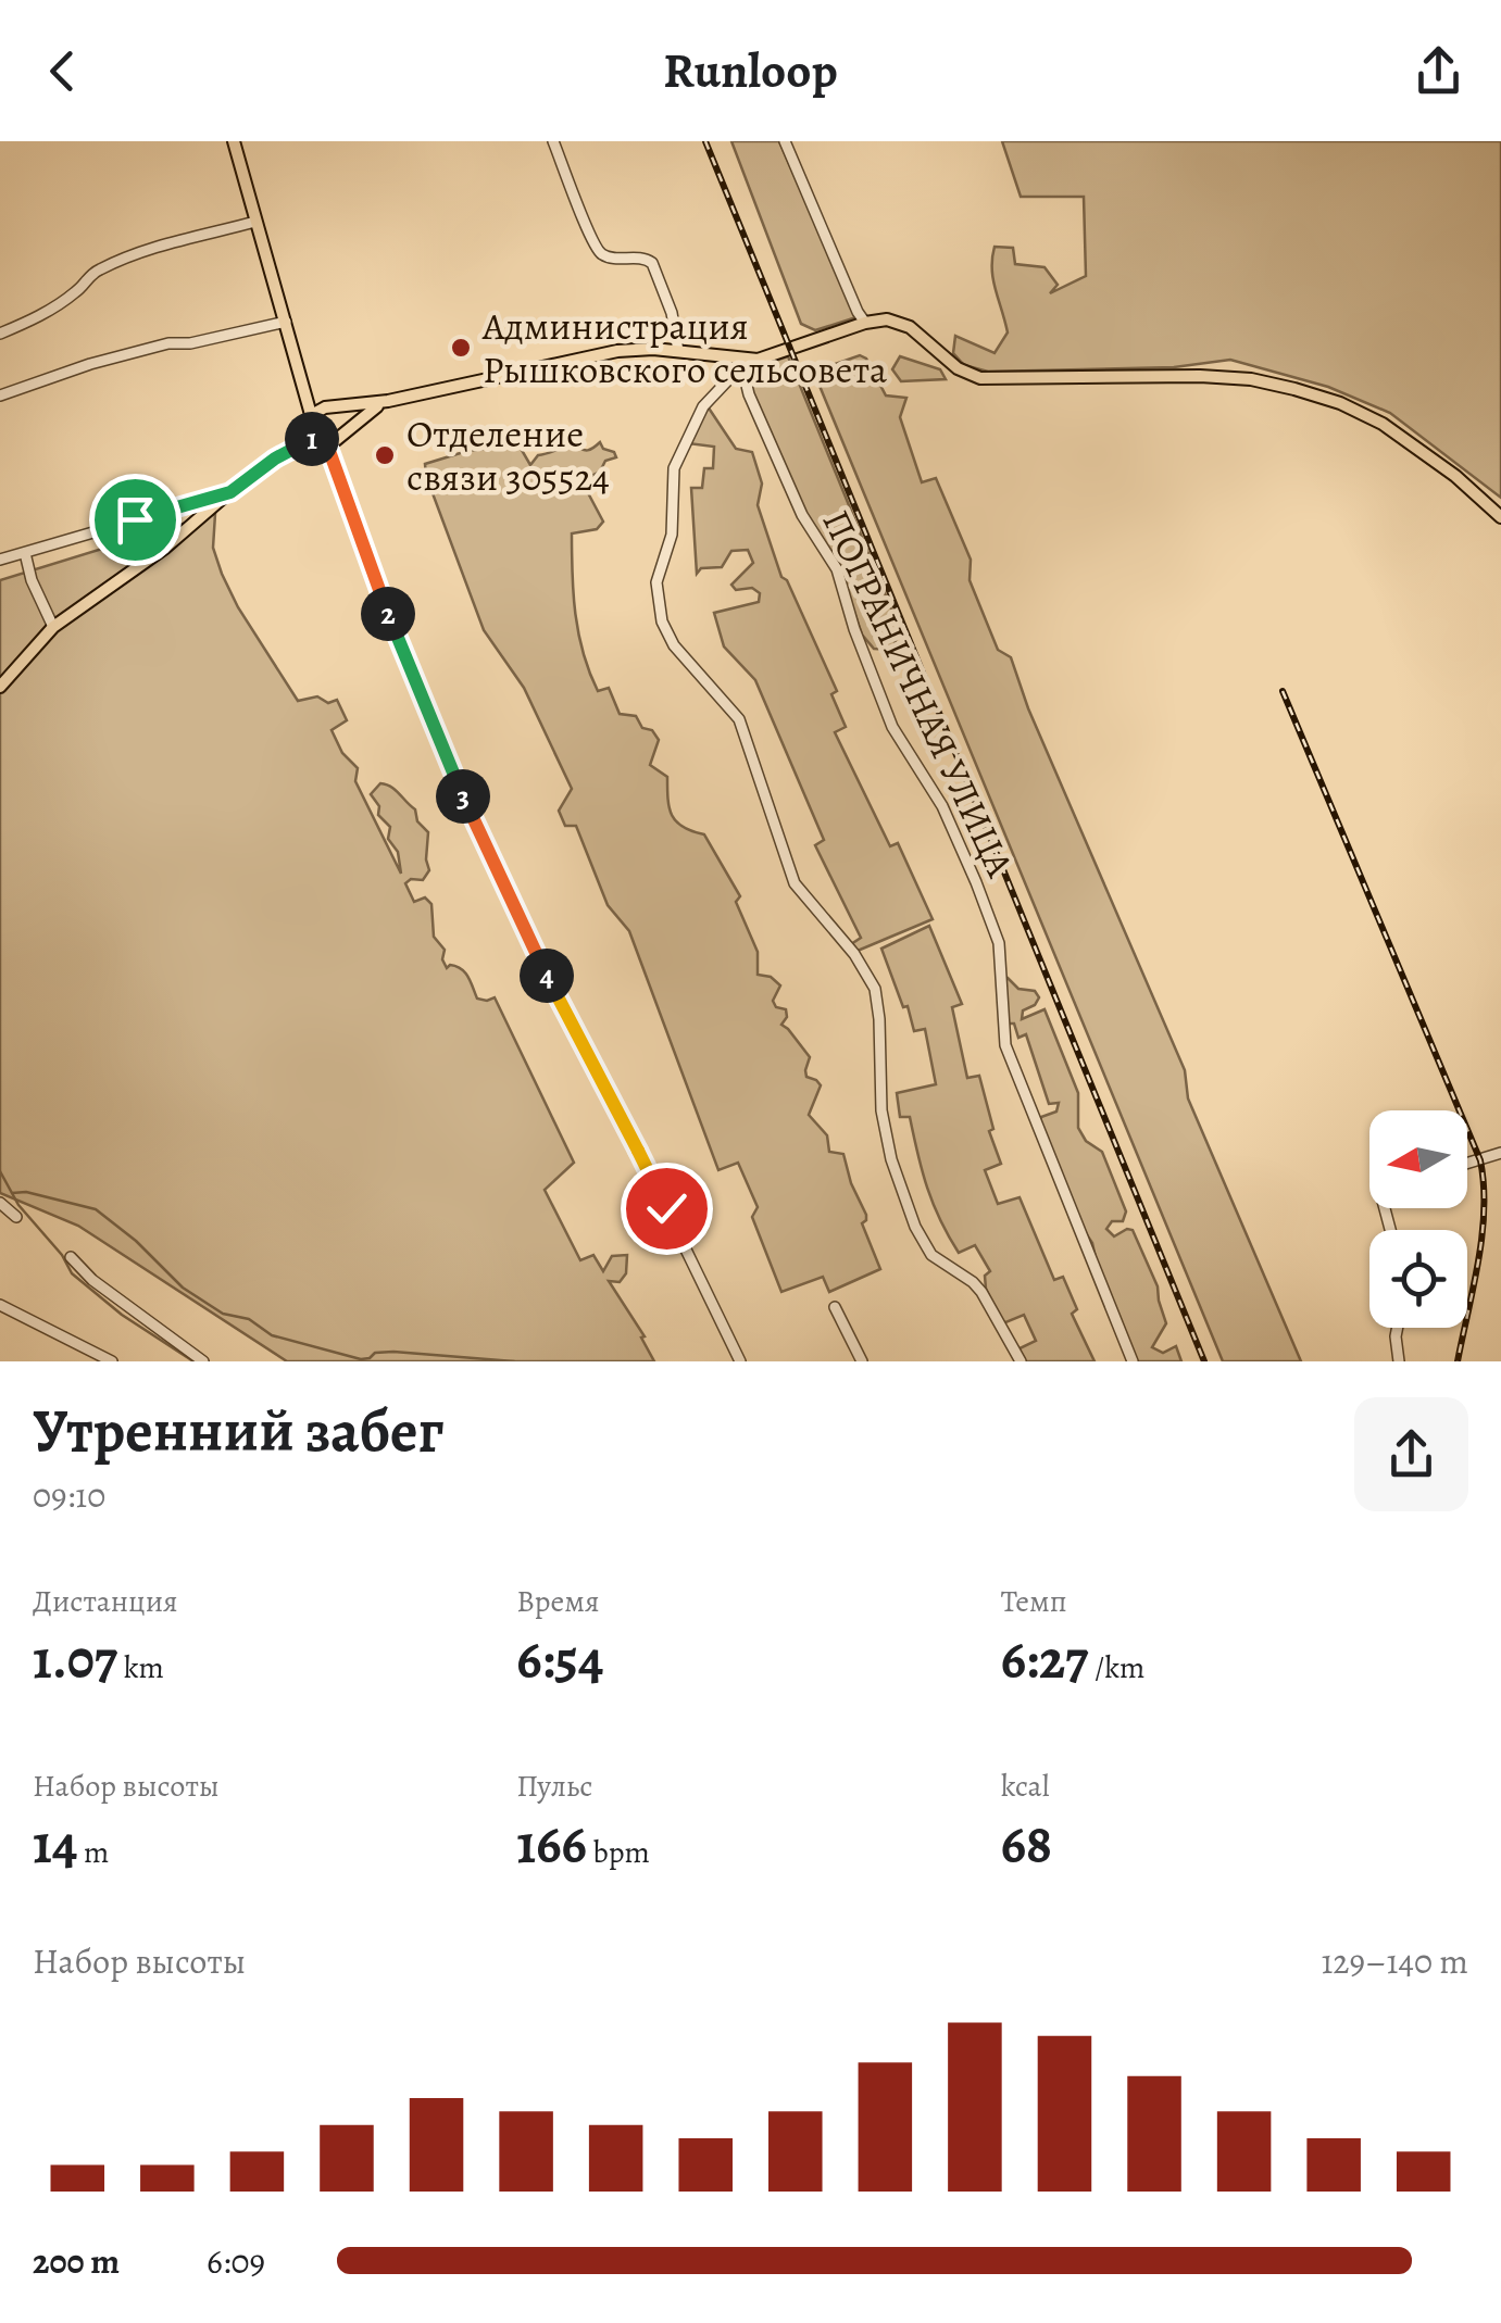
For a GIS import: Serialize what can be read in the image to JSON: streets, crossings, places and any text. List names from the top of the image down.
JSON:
{
  "streets": {
    "street": ["ПОГРАНИЧНАЯ УЛИЦА"]
  },
  "places": ["Администрация Рышковского сельсовета", "Отделение связи 305524"],
  "north": "left",
  "page": {
    "header": "Runloop",
    "pins": [
      "1",
      "2",
      "3",
      "4"
    ],
    "heading": ["Утренний забег", "09:10"],
    "stats": [
      ["Дистанция", "1.07 km"],
      ["Время", "6:54"],
      ["Темп", "6:27 /km"],
      ["Набор высоты", "14 m"],
      ["Пульс", "166 bpm"],
      ["kcal", "68"]
    ],
    "chart": ["Набор высоты", "129–140 m"],
    "list": [
      {
        "name": "200 m",
        "note": "6:09"
      }
    ]
  }
}
